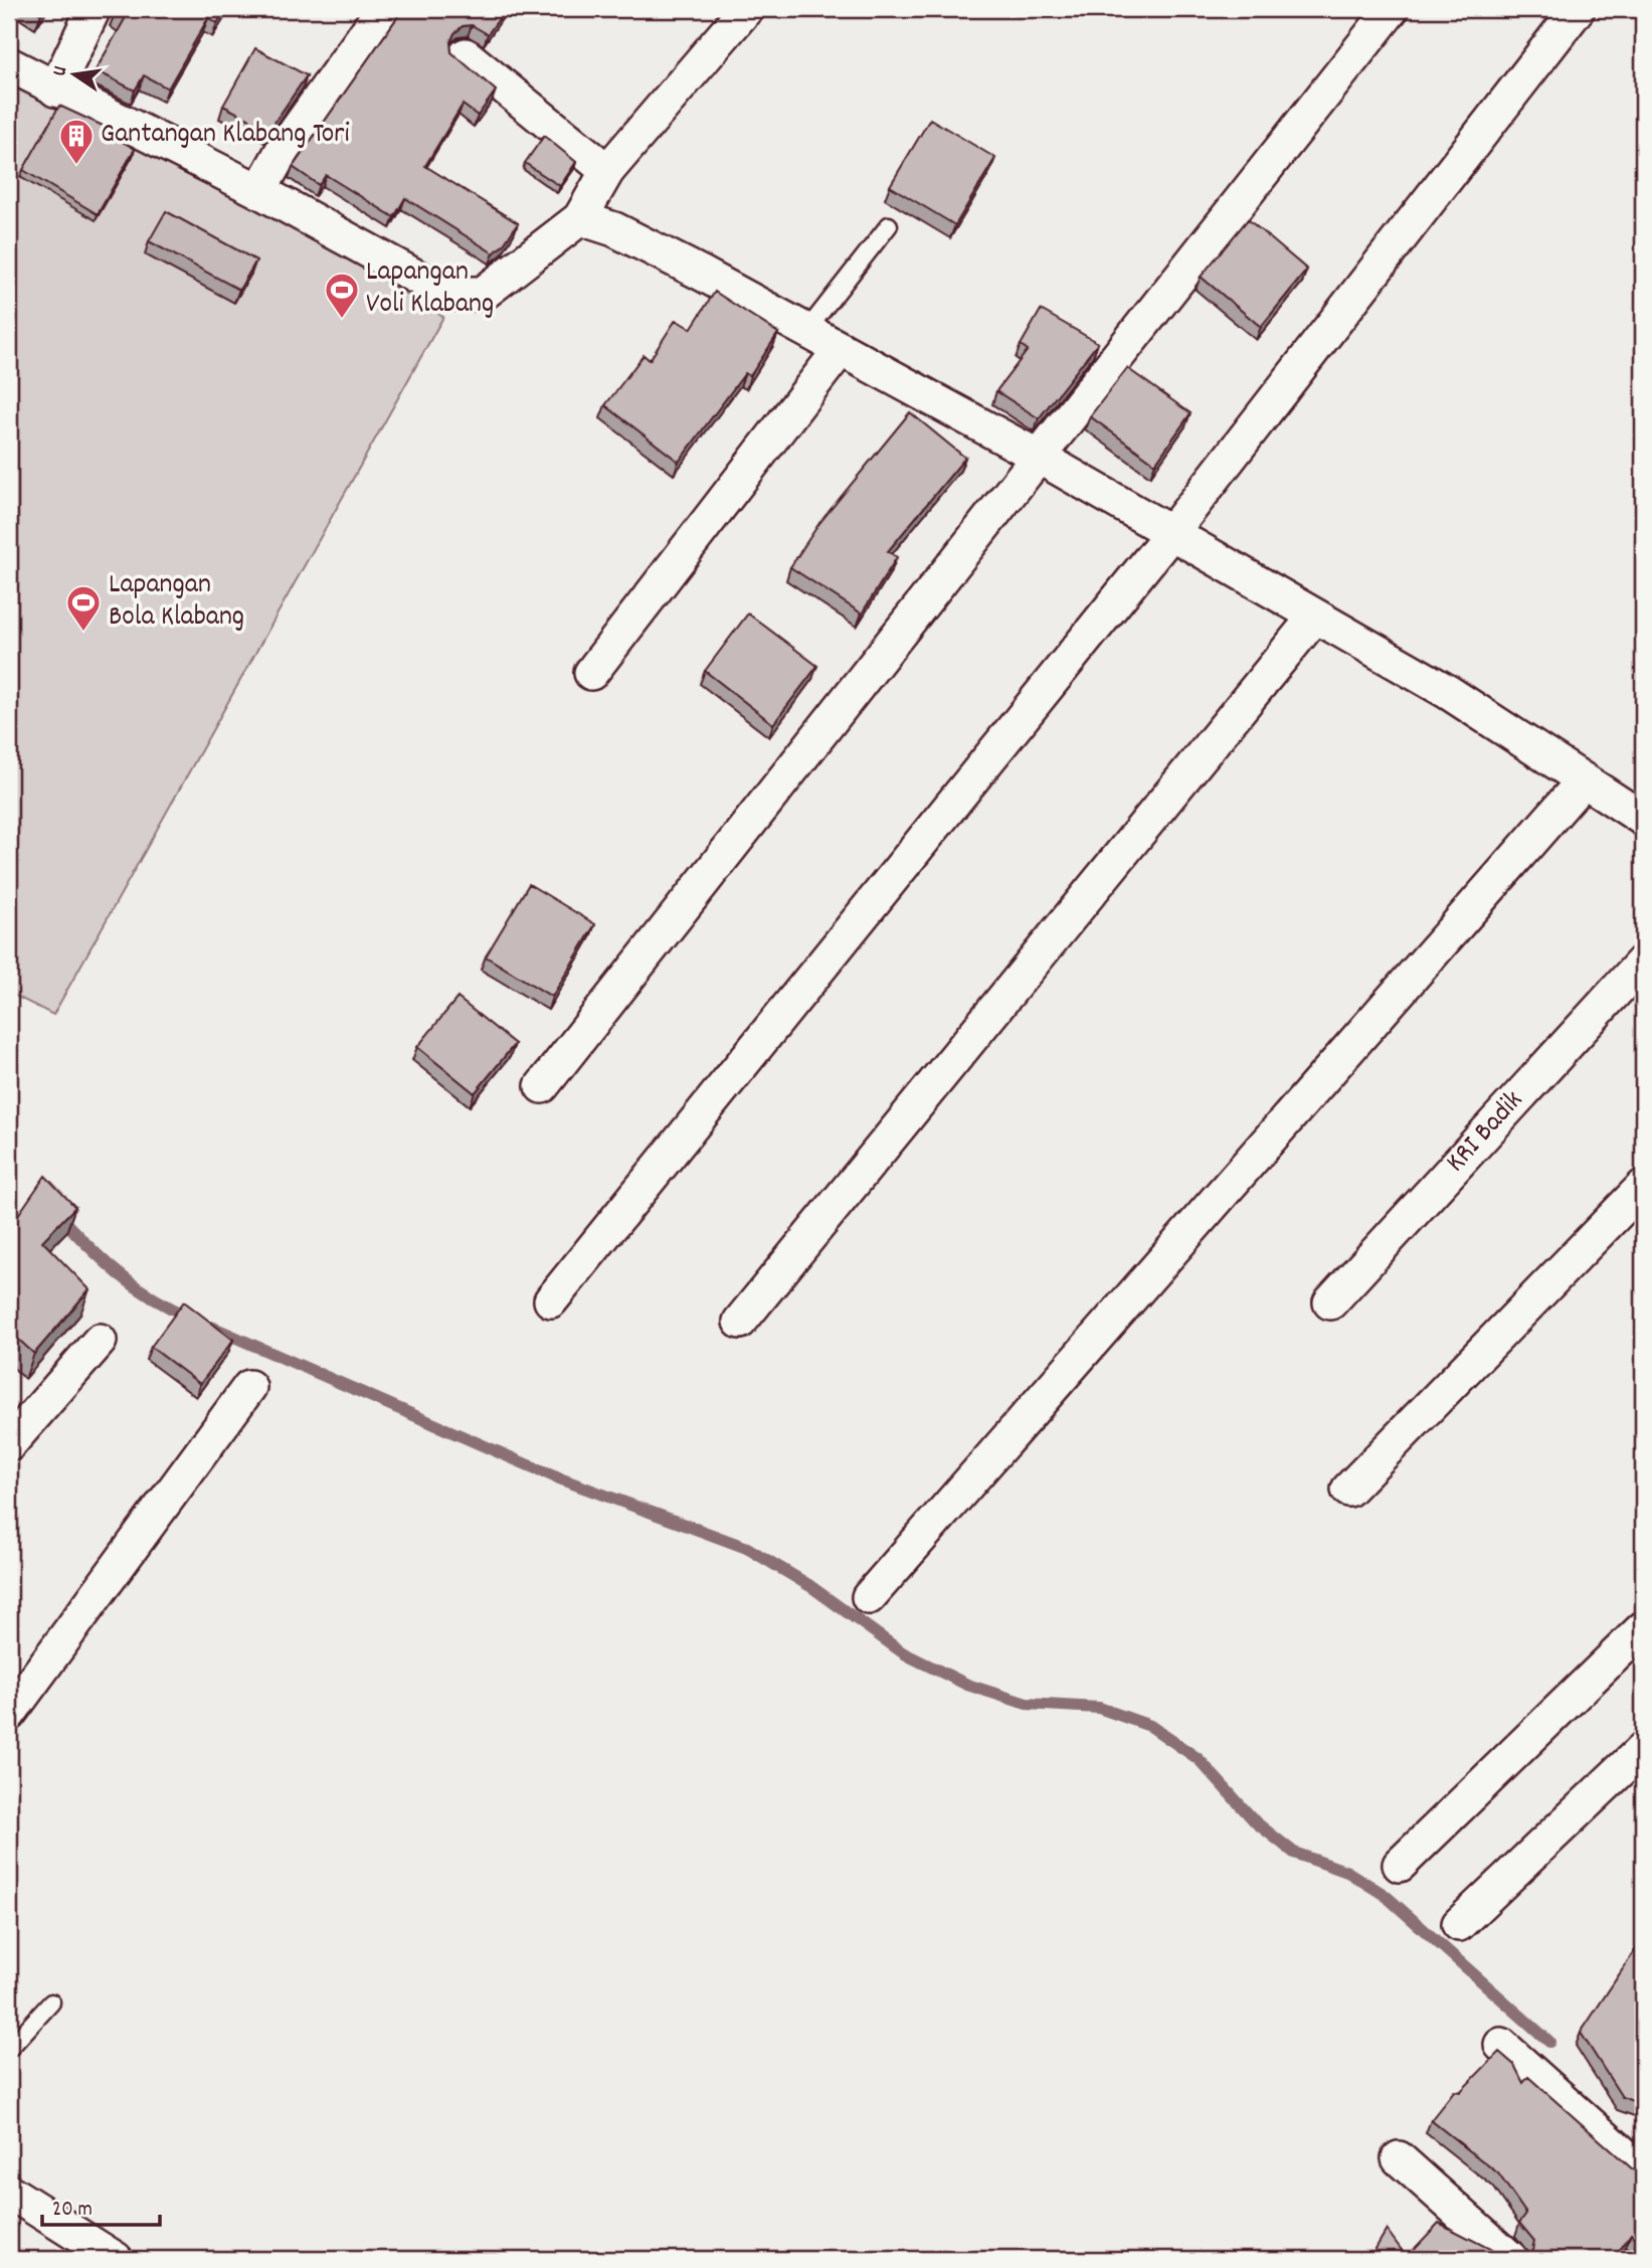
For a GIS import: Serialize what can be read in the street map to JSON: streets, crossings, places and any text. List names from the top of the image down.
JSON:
{
  "streets": {
    "street": ["KRI Badik"]
  },
  "places": {
    "building": ["Gantangan Klabang Tori"],
    "sports": ["Lapangan Voli Klabang", "Lapangan Bola Klabang"]
  },
  "scale_bar": "20 m",
  "north": "left"
}
